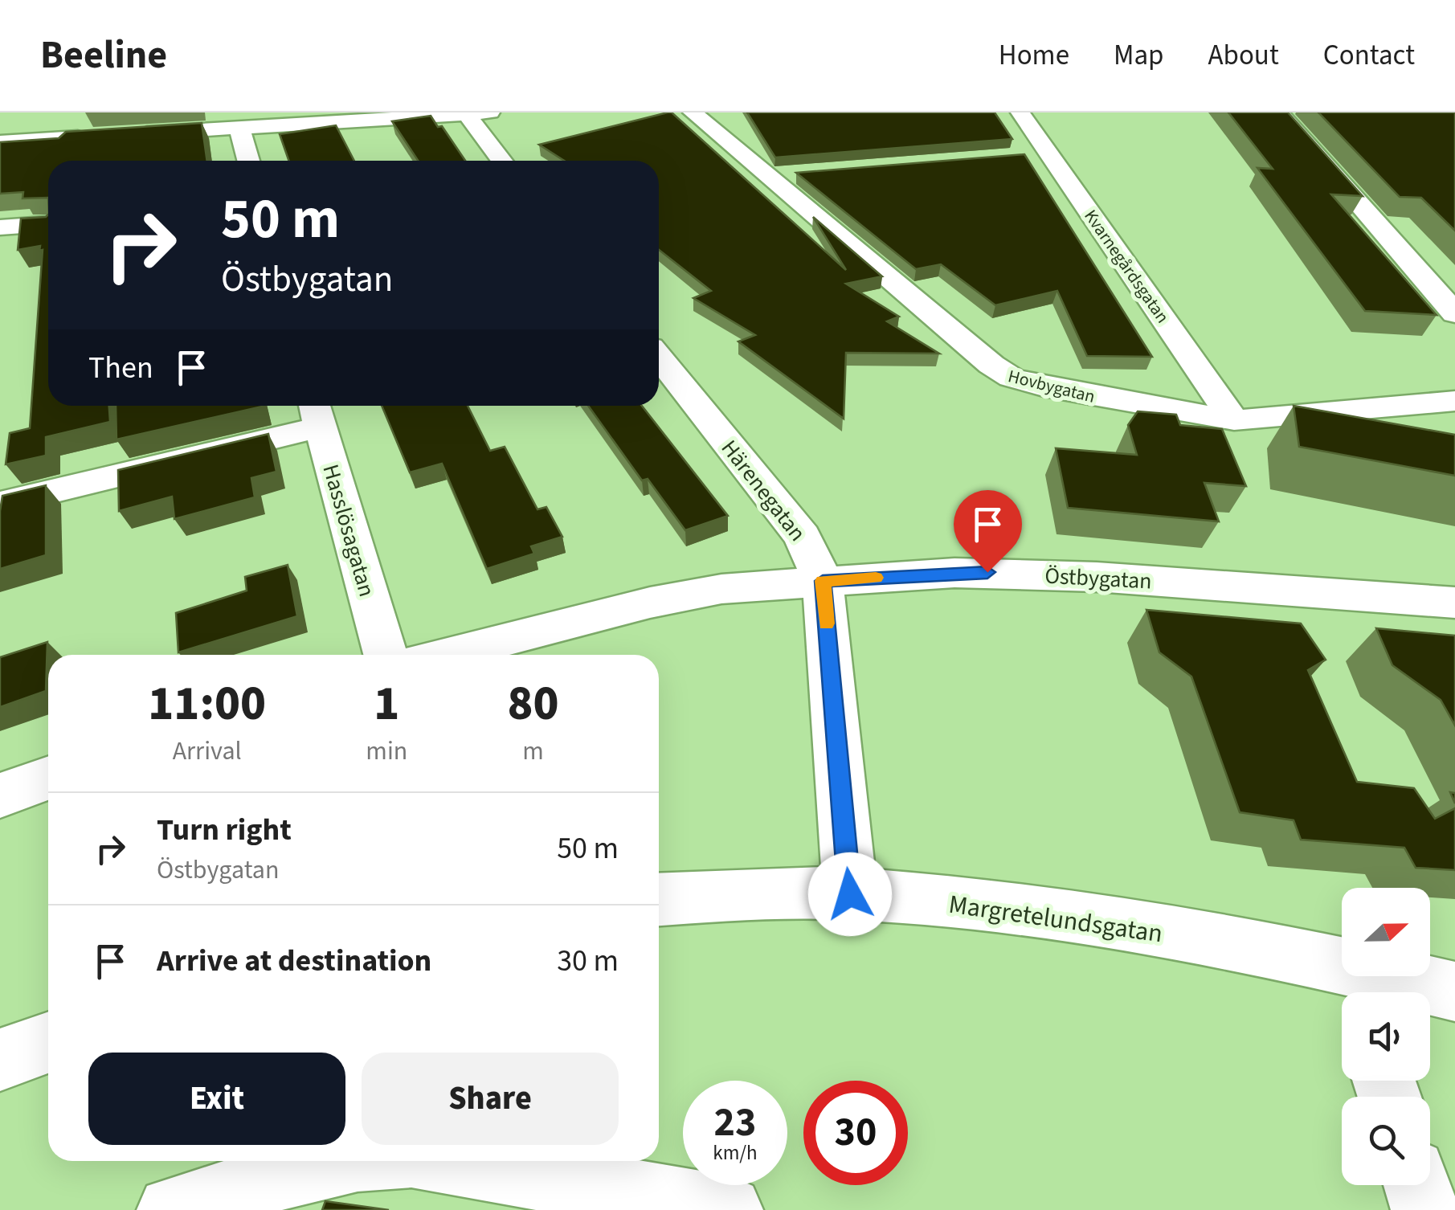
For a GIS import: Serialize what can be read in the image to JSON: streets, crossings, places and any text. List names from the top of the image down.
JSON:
{
  "streets": {
    "street": [
      "Kvarnegårdsgatan",
      "Hovbygatan",
      "Härenegatan",
      "Hasslösagatan",
      "Östbygatan",
      "Margretelundsgatan"
    ]
  },
  "crossings": [
    ["Kvarnegårdsgatan", "Hovbygatan"],
    ["Härenegatan", "Östbygatan"],
    ["Härenegatan", "Margretelundsgatan"]
  ],
  "north": "right",
  "page": {
    "header": "Beeline",
    "nav": [
      "Home",
      "Map",
      "About",
      "Contact"
    ],
    "turn": ["50 m", "Östbygatan"],
    "then": "Then",
    "eta": [
      "11:00",
      "Arrival",
      "1",
      "min",
      "80",
      "m"
    ],
    "list": [
      {
        "name": "Turn right",
        "note": "Östbygatan",
        "value": "50 m"
      },
      {
        "name": "Arrive at destination",
        "value": "30 m"
      }
    ],
    "buttons": ["Exit", "Share"],
    "speed": "23 km/h",
    "limit": "30"
  }
}
